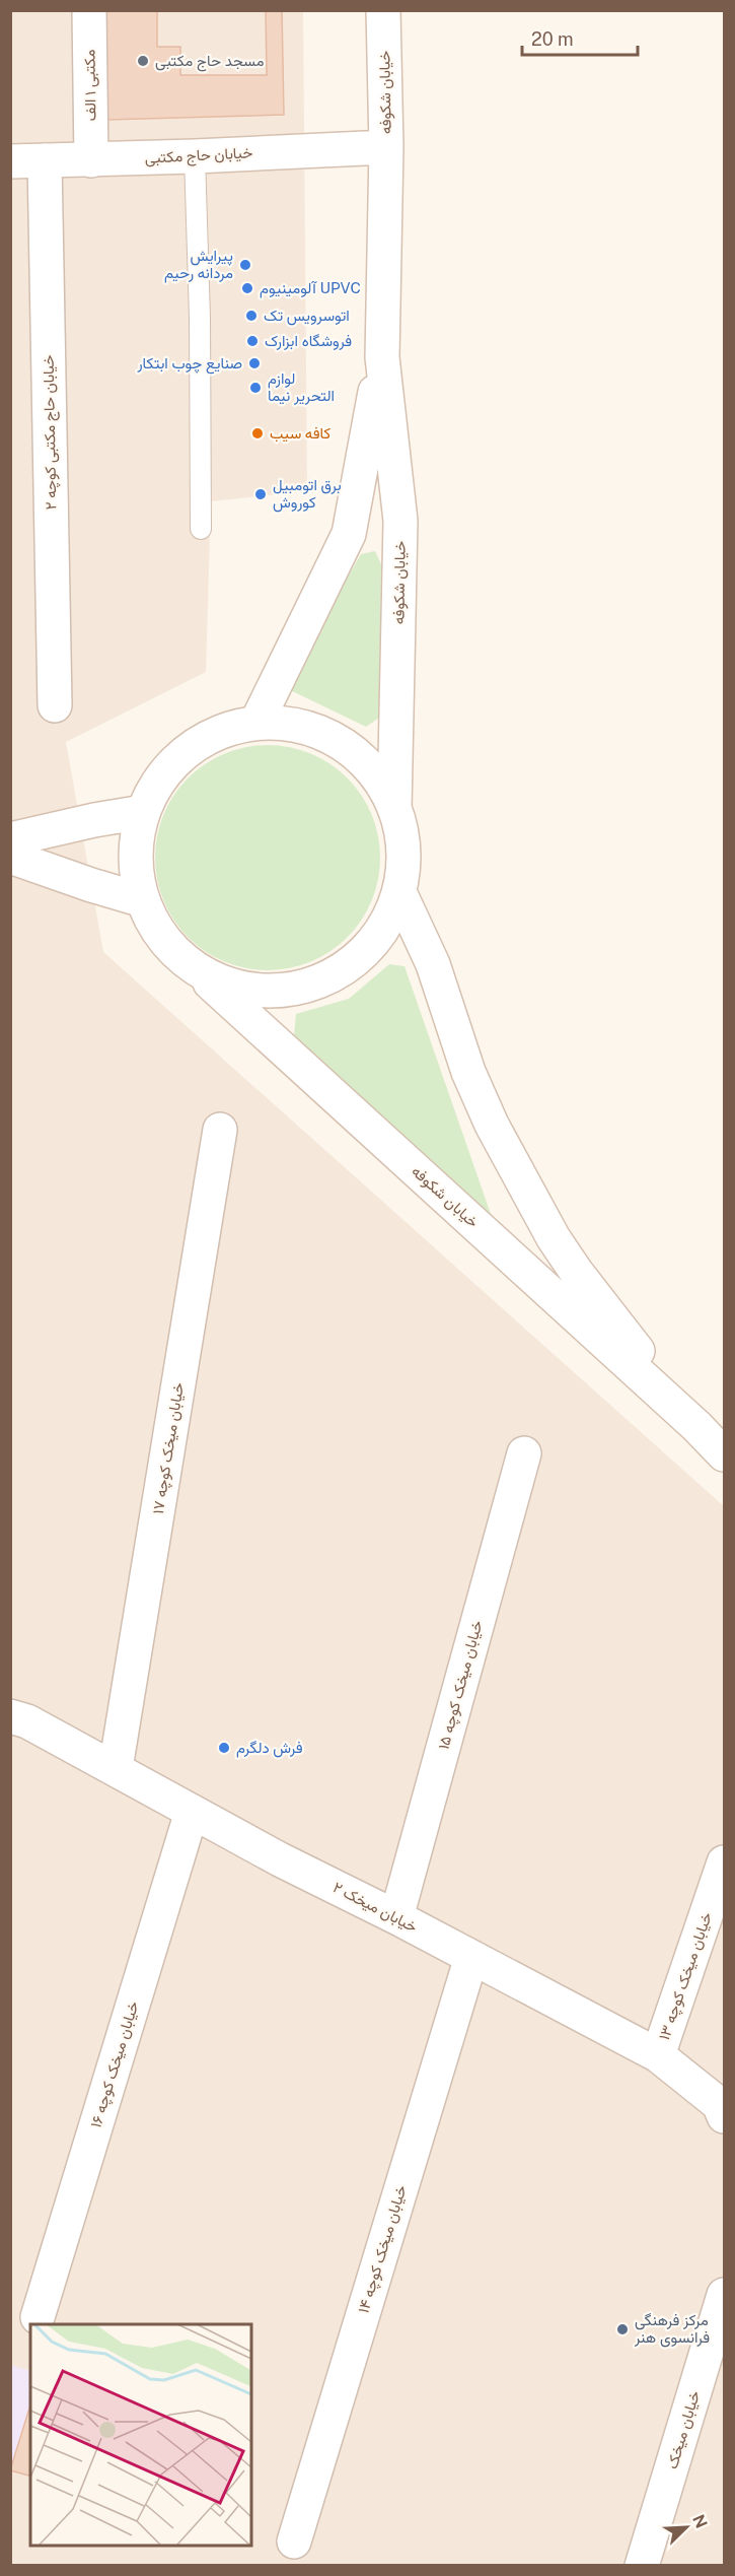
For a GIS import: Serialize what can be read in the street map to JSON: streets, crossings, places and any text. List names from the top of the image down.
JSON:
{
  "streets": {
    "street": [
      "مکتبی ۱ الف",
      "خیابان شکوفه",
      "خیابان حاج مکتبی",
      "خیابان حاج مکتبی کوچه ۲",
      "خیابان میخک کوچه ۱۷",
      "خیابان میخک کوچه ۱۵",
      "خیابان میخک ۲",
      "خیابان میخک کوچه ۱۳",
      "خیابان میخک کوچه ۱۶",
      "خیابان میخک کوچه ۱۴",
      "خیابان میخک"
    ]
  },
  "crossings": [
    ["مکتبی ۱ الف", "خیابان حاج مکتبی"],
    ["خیابان شکوفه", "خیابان حاج مکتبی"],
    ["خیابان حاج مکتبی", "خیابان حاج مکتبی کوچه ۲"],
    ["خیابان میخک کوچه ۱۷", "خیابان میخک ۲"],
    ["خیابان میخک کوچه ۱۵", "خیابان میخک ۲"],
    ["خیابان میخک ۲", "خیابان میخک کوچه ۱۳"],
    ["خیابان میخک ۲", "خیابان میخک کوچه ۱۶"],
    ["خیابان میخک ۲", "خیابان میخک کوچه ۱۴"]
  ],
  "places": [
    "مسجد حاج مکتبی",
    "پیرایش مردانه رحیم",
    "آلومینیوم UPVC",
    "اتوسرویس تک",
    "فروشگاه ابزارک",
    "صنایع چوب ابتکار",
    "لوازم التحریر نیما",
    "کافه سیب",
    "برق اتومبیل کوروش",
    "فرش دلگرم",
    "مرکز فرهنگی فرانسوی هنر"
  ],
  "scale_bar": "20 m",
  "north": "top right"
}
